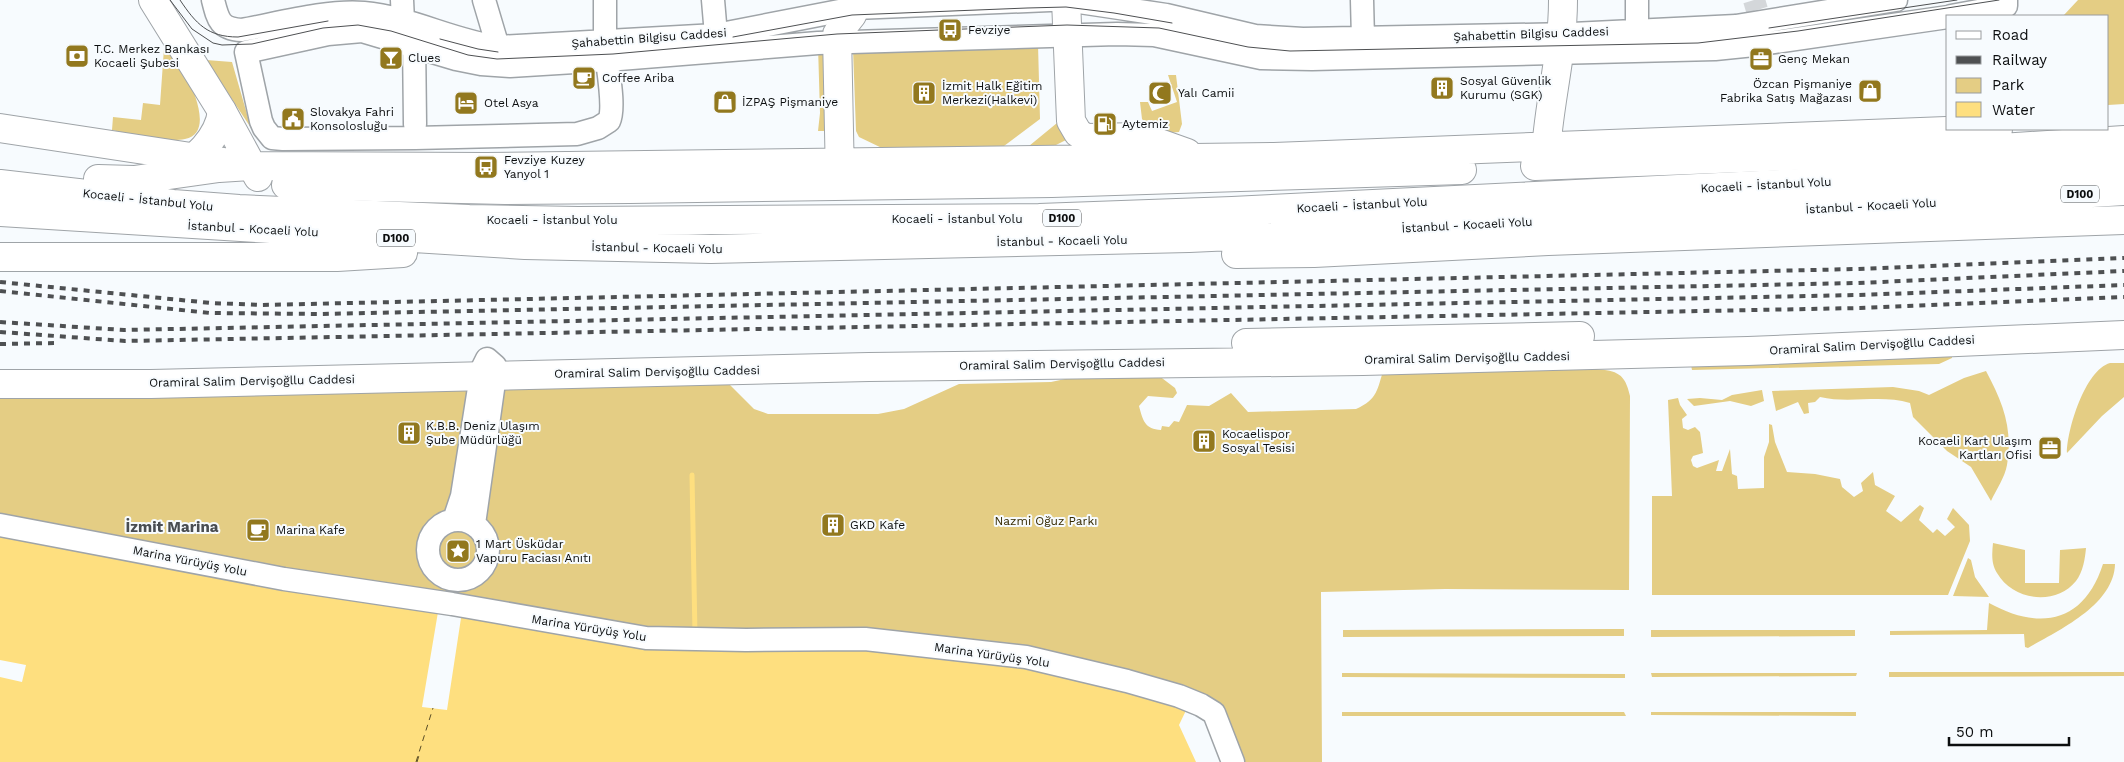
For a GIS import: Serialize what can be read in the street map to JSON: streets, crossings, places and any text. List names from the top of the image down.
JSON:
{
  "streets": {
    "main road": [
      "Kocaeli - İstanbul Yolu",
      "D100",
      "İstanbul - Kocaeli Yolu",
      "Oramiral Salim Dervişoğllu Caddesi"
    ],
    "street": ["Şahabettin Bilgisu Caddesi", "Marina Yürüyüş Yolu"]
  },
  "districts": ["İzmit Marina"],
  "parks": ["Nazmi Oğuz Parkı"],
  "places": {
    "bus stop": ["Fevziye", "Fevziye Kuzey Yanyol 1"],
    "bank": ["T.C. Merkez Bankası Kocaeli Şubesi"],
    "bar": ["Clues"],
    "office": ["Genç Mekan", "Kocaeli Kart Ulaşım Kartları Ofisi"],
    "cafe": ["Coffee Ariba", "Marina Kafe"],
    "building": [
      "Sosyal Güvenlik Kurumu (SGK)",
      "İzmit Halk Eğitim Merkezi(Halkevi)",
      "K.B.B. Deniz Ulaşım Şube Müdürlüğü",
      "Kocaelispor Sosyal Tesisi",
      "GKD Kafe"
    ],
    "shop": ["Özcan Pişmaniye Fabrika Satış Mağazası", "İZPAŞ Pişmaniye"],
    "mosque": ["Yalı Camii"],
    "hotel": ["Otel Asya"],
    "public building": ["Slovakya Fahri Konsolosluğu"],
    "fuel station": ["Aytemiz"],
    "place": ["1 Mart Üsküdar Vapuru Faciası Anıtı"]
  },
  "legend": [
    "Road",
    "Railway",
    "Park",
    "Water"
  ],
  "scale_bar": "50 m"
}
